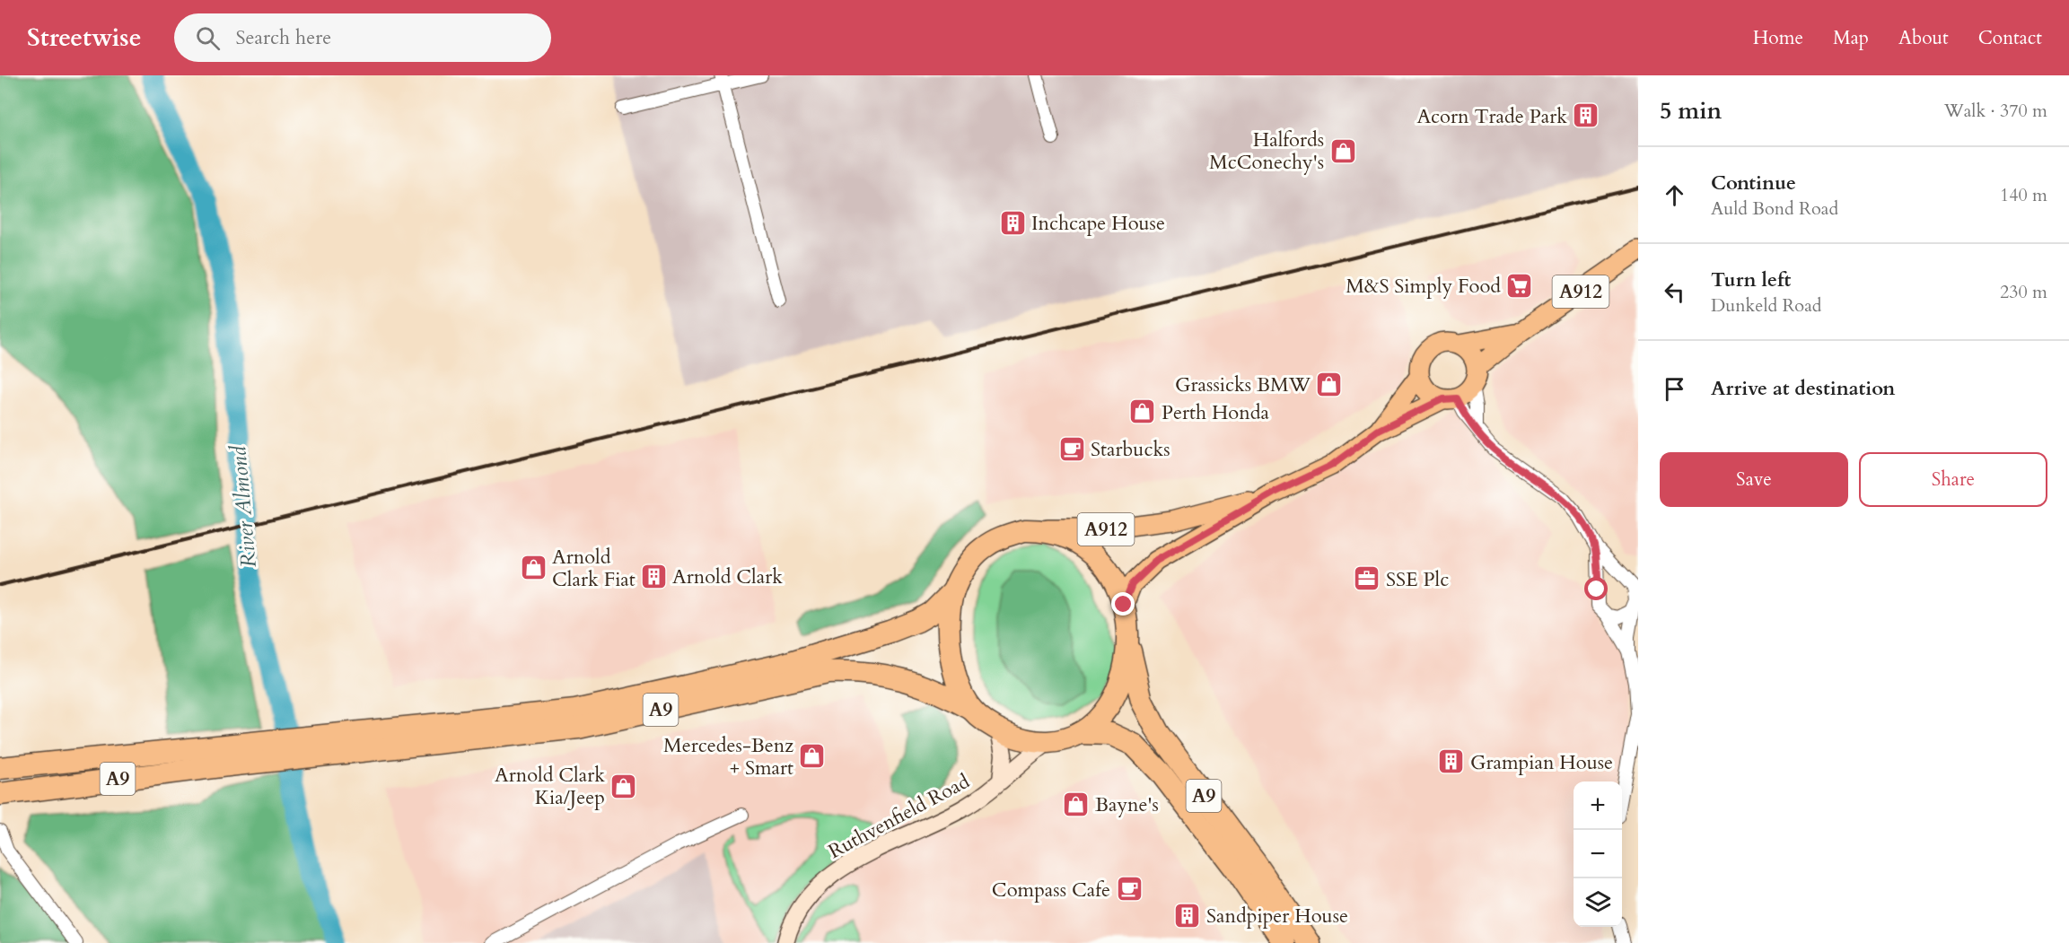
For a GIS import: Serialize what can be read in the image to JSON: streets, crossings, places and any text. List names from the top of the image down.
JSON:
{
  "streets": {
    "highway": ["A9"],
    "main road": ["A912"],
    "street": ["Ruthvenfield Road"]
  },
  "water": ["River Almond"],
  "places": {
    "building": [
      "Acorn Trade Park",
      "Inchcape House",
      "Arnold Clark",
      "Grampian House",
      "Sandpiper House"
    ],
    "shop": [
      "Halfords McConechy's",
      "Grassicks BMW",
      "Perth Honda",
      "Arnold Clark Fiat",
      "Mercedes-Benz + Smart",
      "Arnold Clark Kia/Jeep",
      "Bayne's"
    ],
    "supermarket": ["M&S Simply Food"],
    "cafe": ["Starbucks", "Compass Cafe"],
    "office": ["SSE Plc"]
  },
  "page": {
    "header": "Streetwise",
    "search": "Search here",
    "nav": [
      "Home",
      "Map",
      "About",
      "Contact"
    ],
    "heading": ["5 min", "Walk · 370 m"],
    "list": [
      ["Continue", "Auld Bond Road", "140 m"],
      ["Turn left", "Dunkeld Road", "230 m"],
      "Arrive at destination"
    ],
    "buttons": ["Save", "Share"],
    "map_buttons": ["+", "−"]
  }
}
